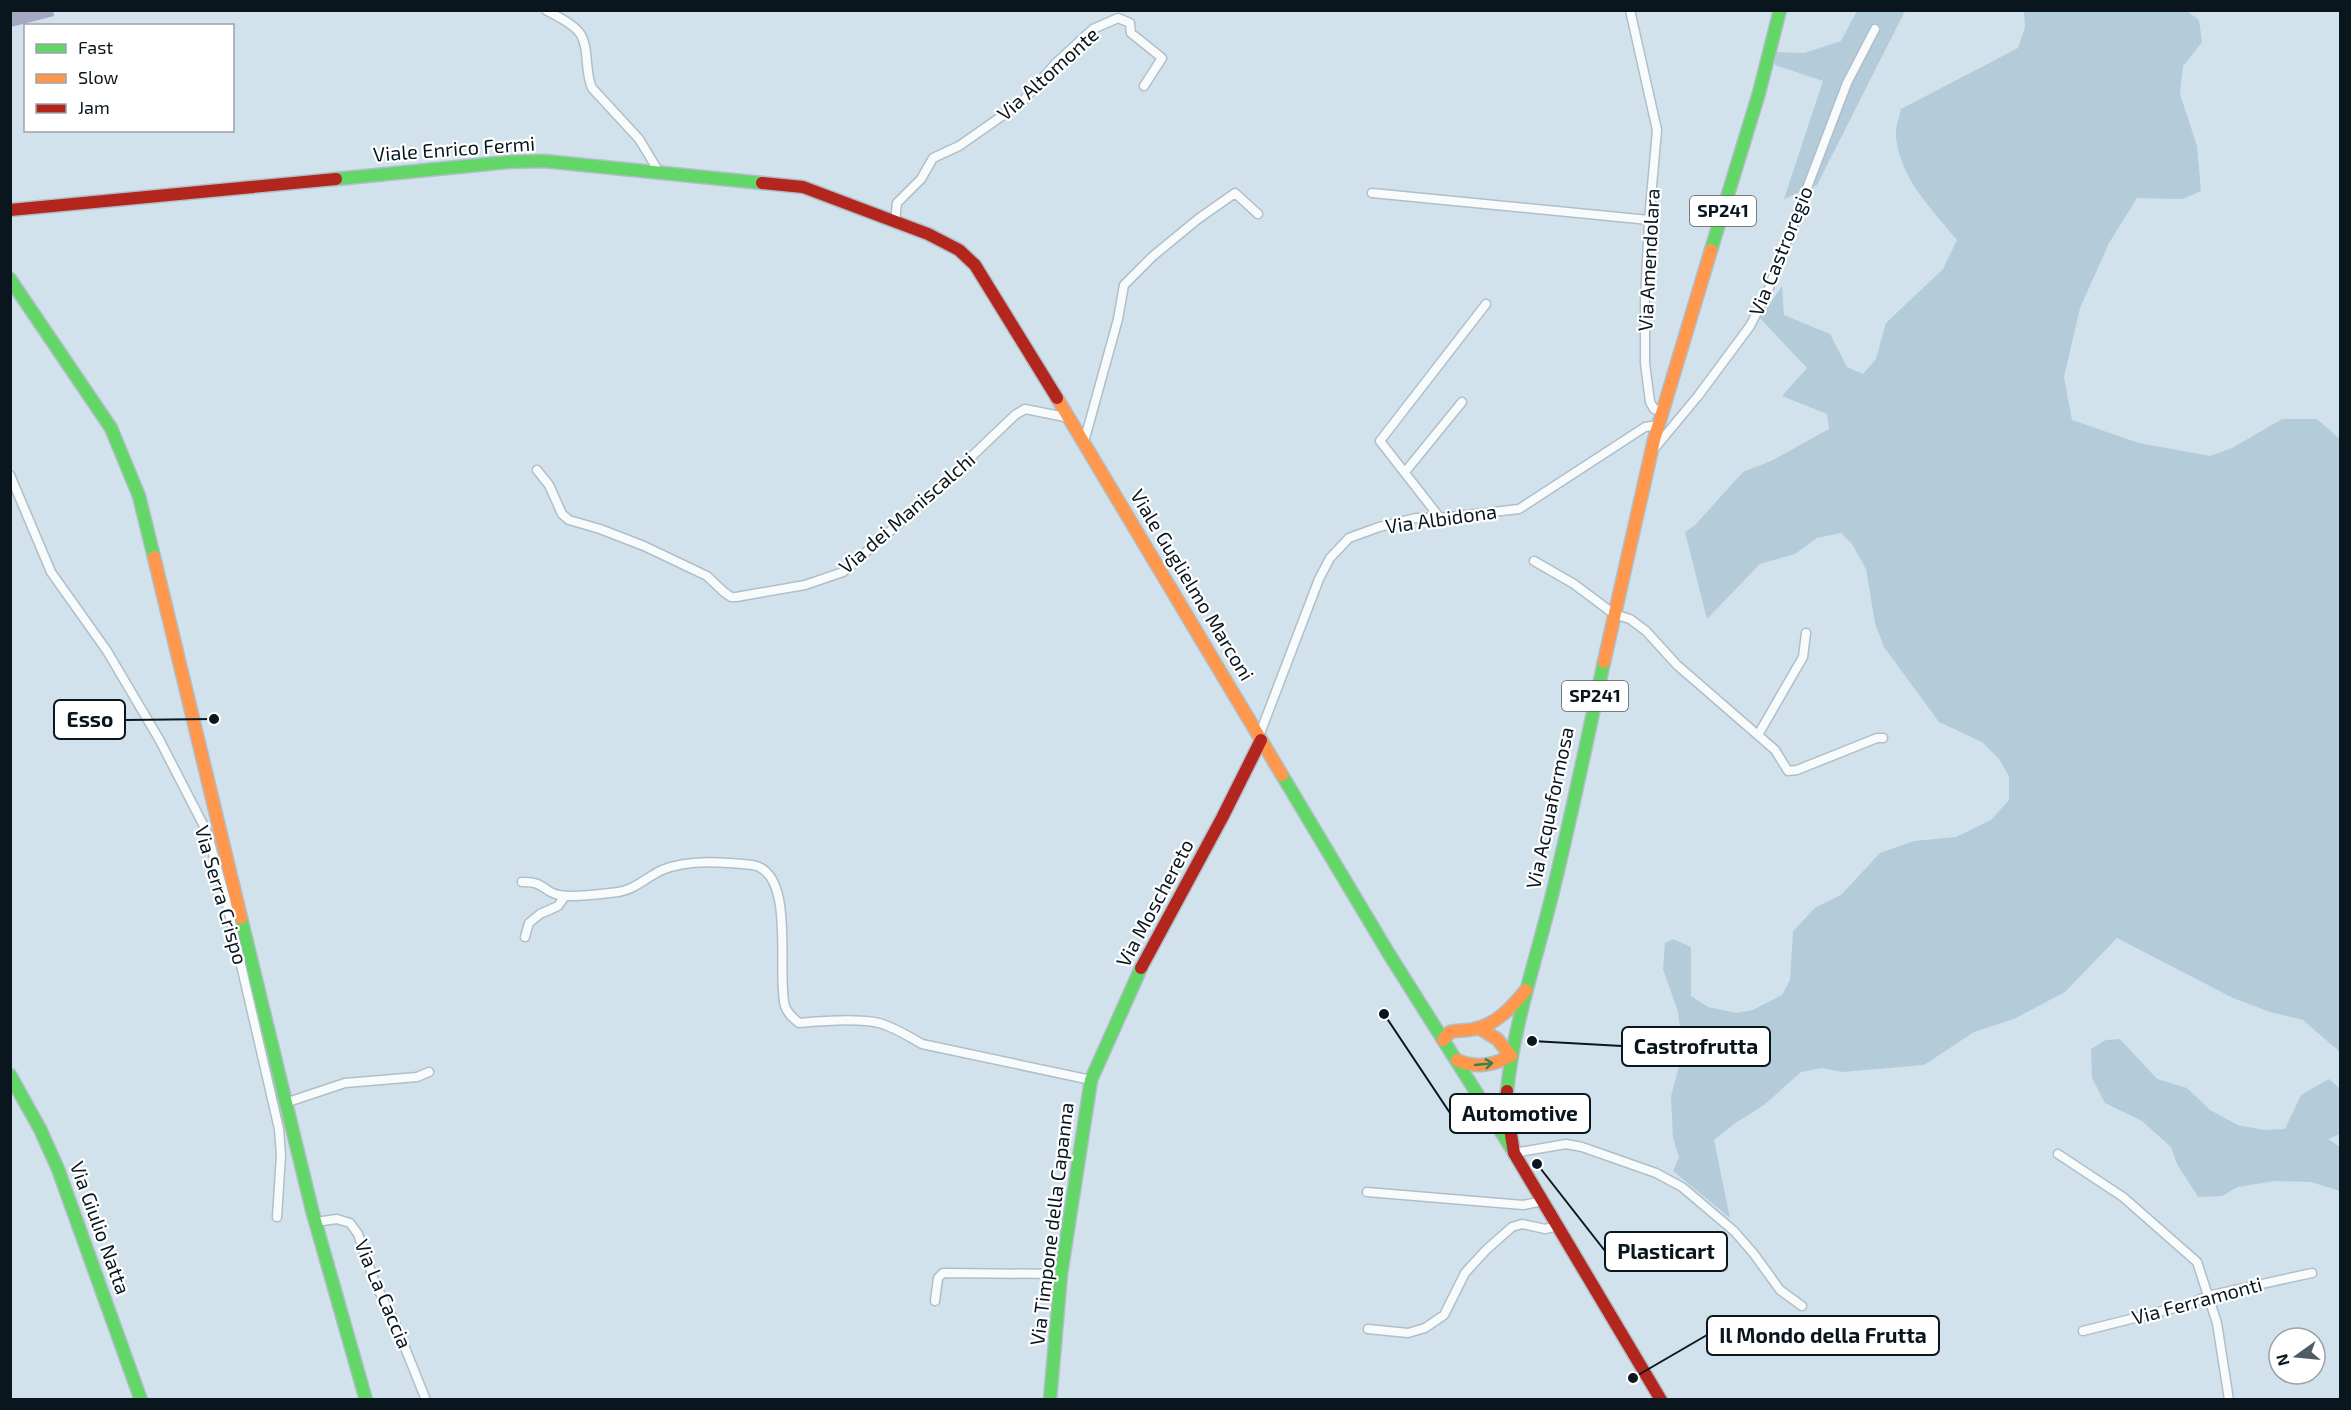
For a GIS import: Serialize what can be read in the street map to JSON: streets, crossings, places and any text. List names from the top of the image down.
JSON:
{
  "streets": {
    "main road": [
      "Viale Enrico Fermi",
      "SP241",
      "Viale Guglielmo Marconi",
      "Via Acquaformosa",
      "Via Moschereto",
      "Via Timpone della Capanna",
      "Via Giulio Natta"
    ],
    "street": [
      "Via Altomonte",
      "Via Castroregio",
      "Via Amendolara",
      "Via dei Maniscalchi",
      "Via Albidona",
      "Via Serra Crispo",
      "Via La Caccia",
      "Via Ferramonti"
    ]
  },
  "crossings": [
    ["Via Altomonte", "Viale Enrico Fermi"],
    ["Via Altomonte", "Viale Guglielmo Marconi"],
    ["Viale Enrico Fermi", "Viale Guglielmo Marconi"],
    ["SP241", "Via Amendolara"],
    ["SP241", "Via Albidona"],
    ["SP241", "Via Acquaformosa"],
    ["Via Castroregio", "Via Acquaformosa"],
    ["Via dei Maniscalchi", "Viale Guglielmo Marconi"],
    ["Via Albidona", "Viale Guglielmo Marconi"],
    ["Via Albidona", "Via Acquaformosa"],
    ["Via Albidona", "Via Moschereto"],
    ["Viale Guglielmo Marconi", "Via Moschereto"],
    ["Via Moschereto", "Via Timpone della Capanna"]
  ],
  "places": [
    "Esso",
    "Automotive",
    "Castrofrutta",
    "Plasticart",
    "Il Mondo della Frutta"
  ],
  "legend": ["Fast", "Slow", "Jam"],
  "north": "left"
}
